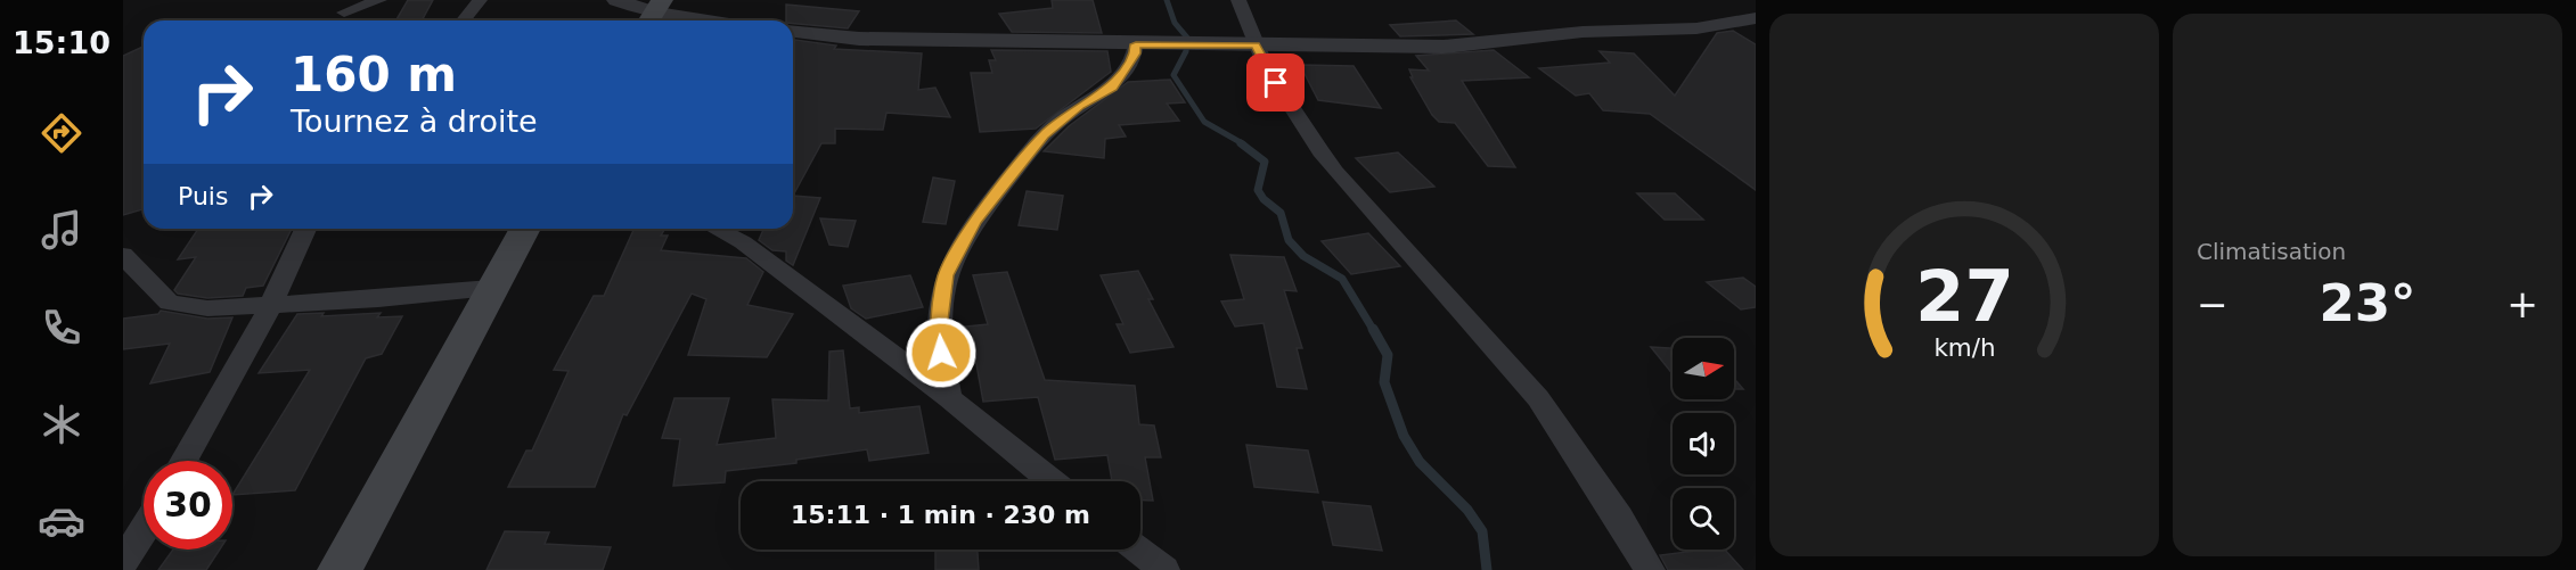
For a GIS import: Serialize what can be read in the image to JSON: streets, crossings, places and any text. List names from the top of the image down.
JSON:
{
  "north": "right",
  "page": {
    "tabs": "15:10",
    "tile": "Climatisation",
    "turn": ["160 m", "Tournez à droite"],
    "then": "Puis",
    "heat": ["−", "23°", "+"],
    "limit": "30",
    "trip": "15:11 · 1 min · 230 m",
    "gauge": ["27", "km/h"]
  }
}
